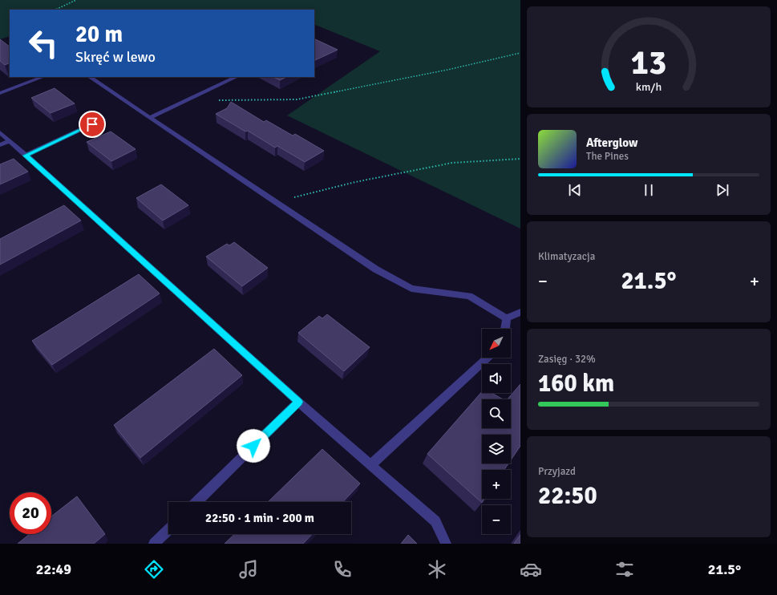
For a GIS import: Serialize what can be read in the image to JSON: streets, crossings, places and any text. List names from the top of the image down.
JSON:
{
  "north": "bottom left",
  "page": {
    "turn": ["20 m", "Skręć w lewo"],
    "song": ["Afterglow", "The Pines"],
    "tile": [
      "Klimatyzacja",
      ["Zasięg · 32%", "160 km"],
      ["Przyjazd", "22:50"]
    ],
    "heat": ["−", "21.5°", "+"],
    "map_buttons": ["+", "−"],
    "limit": "20",
    "trip": "22:50 · 1 min · 200 m",
    "tabs": ["22:49", "21.5°"],
    "gauge": ["13", "km/h"]
  }
}
